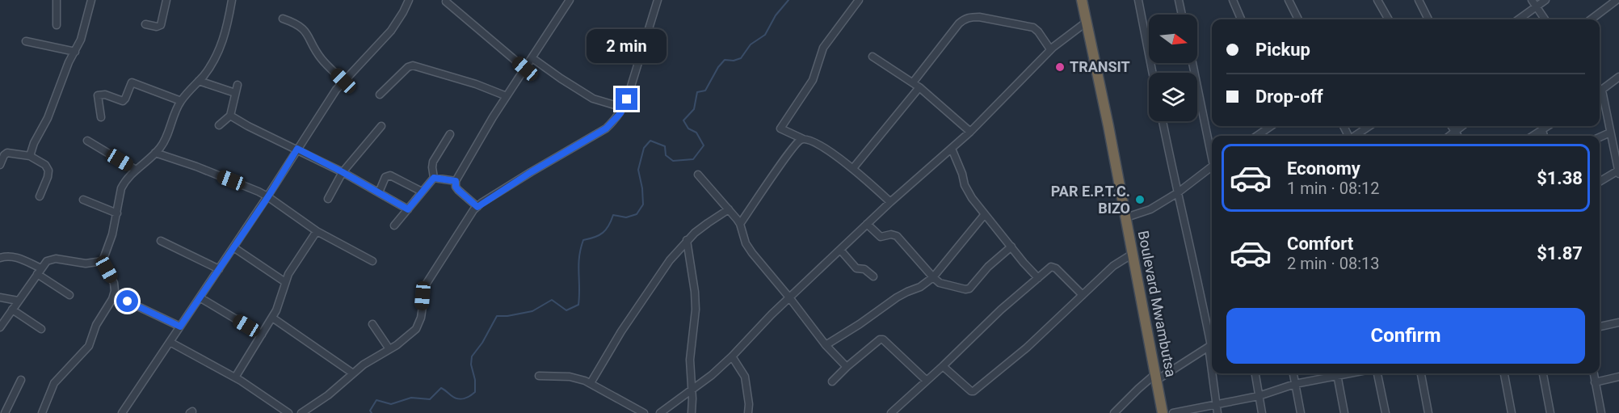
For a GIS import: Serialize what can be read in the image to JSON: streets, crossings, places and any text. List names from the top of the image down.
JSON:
{
  "streets": {
    "highway": ["Boulevard Mwambutsa"]
  },
  "places": ["TRANSIT", "PAR E.P.T.C. BIZO"],
  "north": "right",
  "page": {
    "banner": ["Pickup", "Drop-off"],
    "bubble": "2 min",
    "list": [
      {
        "name": "Economy",
        "note": "1 min · 08:12",
        "value": "$1.38"
      },
      {
        "name": "Comfort",
        "note": "2 min · 08:13",
        "value": "$1.87"
      }
    ],
    "buttons": "Confirm"
  }
}
